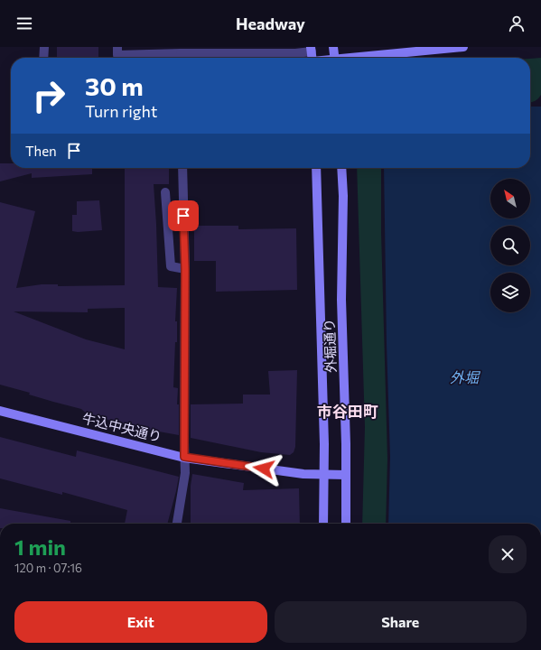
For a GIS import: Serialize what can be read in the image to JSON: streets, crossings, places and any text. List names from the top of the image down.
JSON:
{
  "streets": {
    "main road": ["外堀通り", "牛込中央通り"]
  },
  "crossings": [
    ["外堀通り", "牛込中央通り"]
  ],
  "districts": ["市谷田町"],
  "water": ["外堀"],
  "north": "top left",
  "page": {
    "header": "Headway",
    "turn": ["30 m", "Turn right"],
    "then": "Then",
    "heading": ["1 min", "120 m · 07:16"],
    "buttons": ["Exit", "Share"]
  }
}
